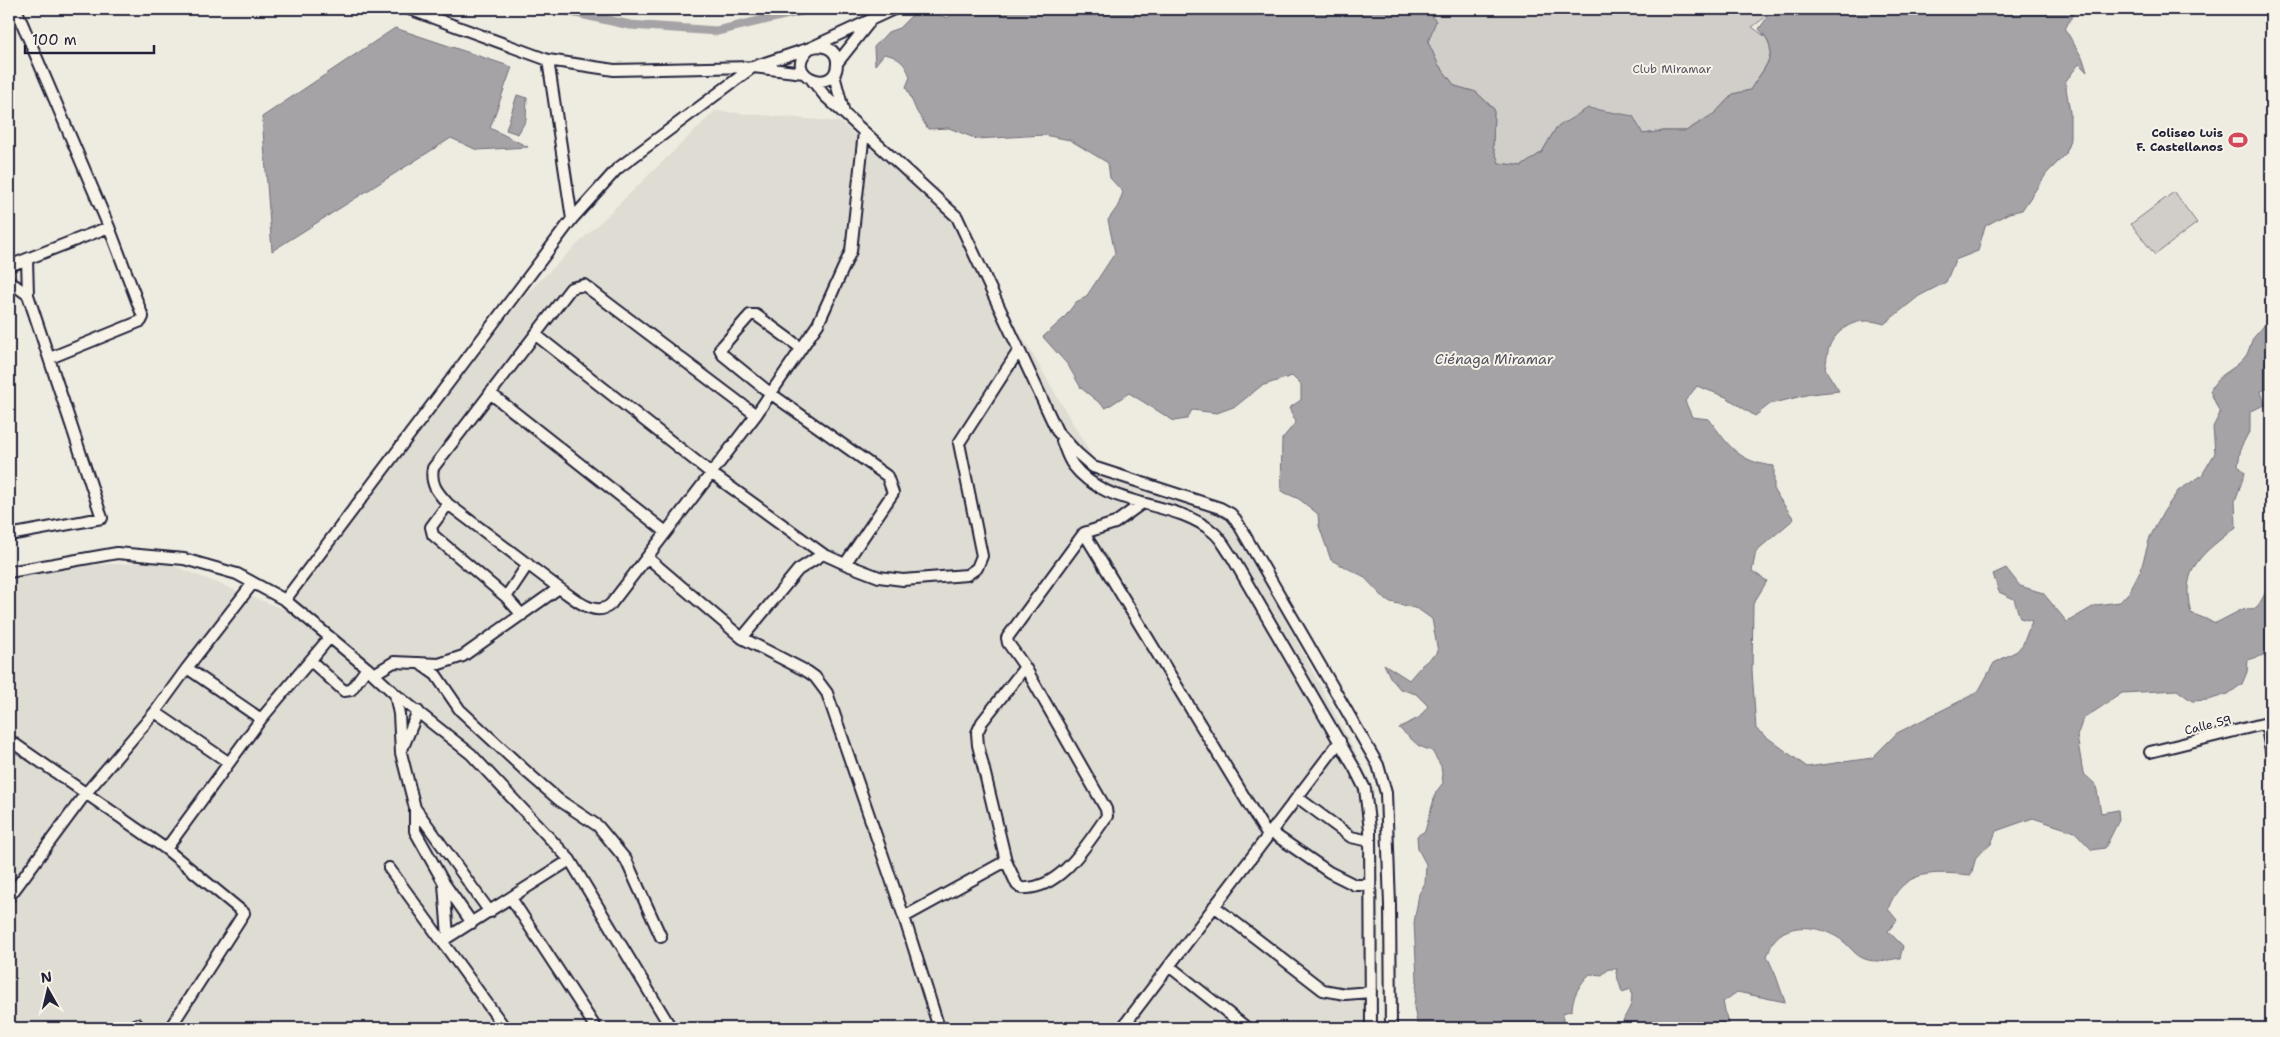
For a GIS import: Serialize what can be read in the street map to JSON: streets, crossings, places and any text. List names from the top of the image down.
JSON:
{
  "streets": {
    "street": ["Calle 59"]
  },
  "water": ["Ciénaga Miramar"],
  "parks": ["Club Miramar"],
  "places": {
    "sports": ["Coliseo Luis F. Castellanos"]
  },
  "scale_bar": "100 m",
  "north": "top"
}
